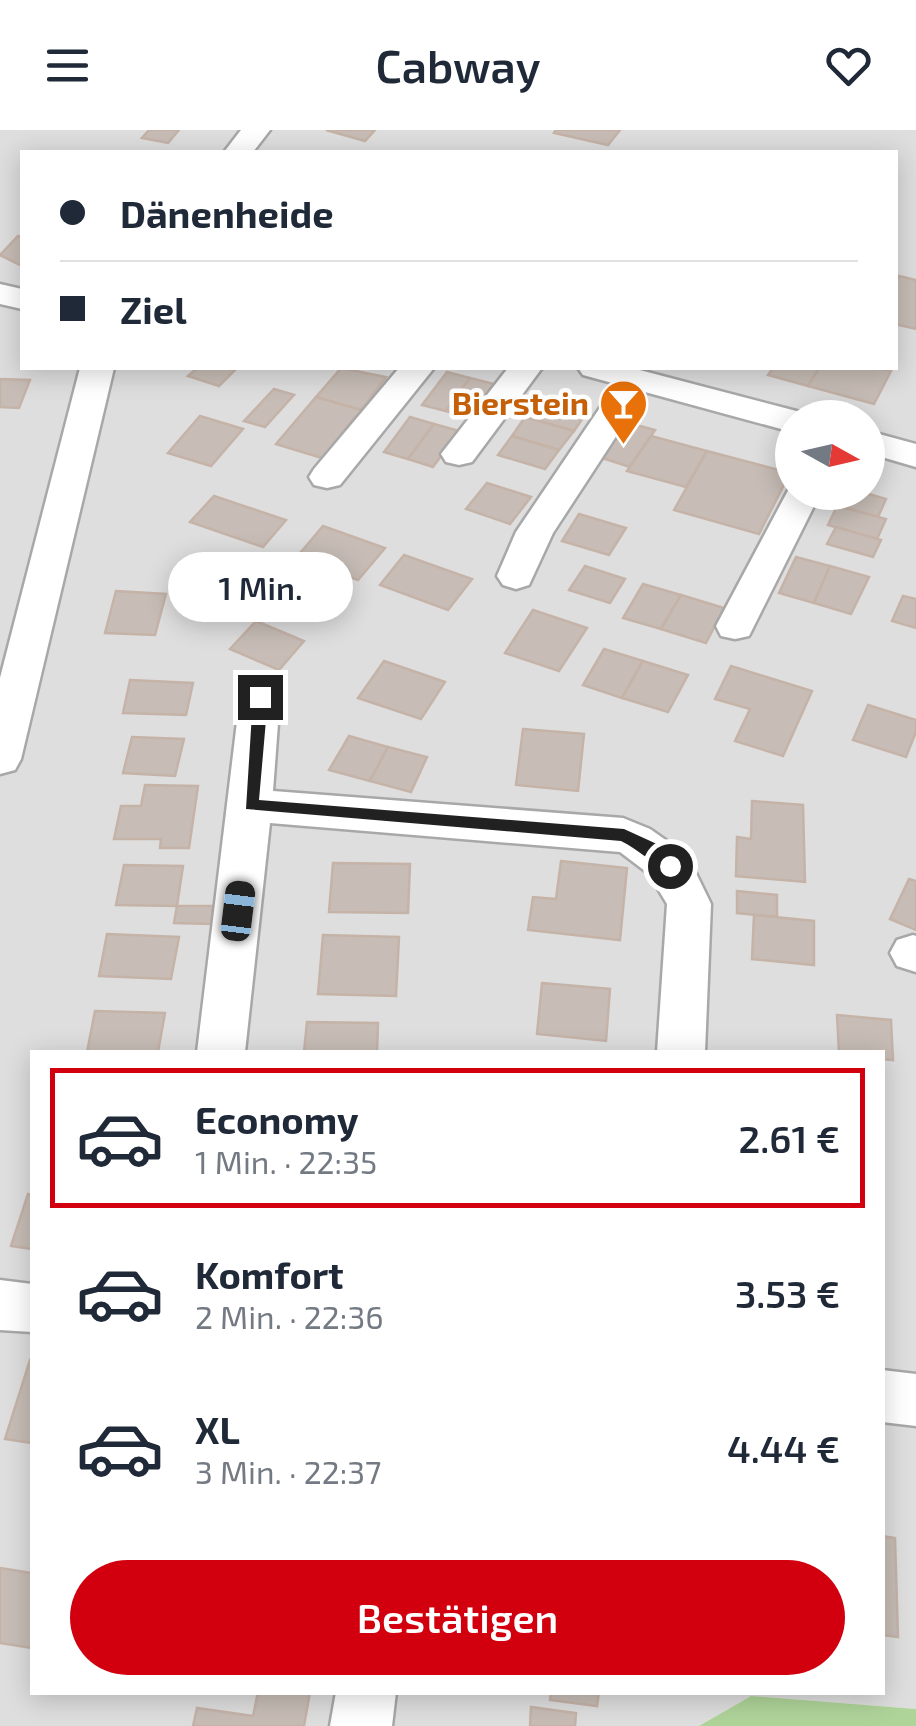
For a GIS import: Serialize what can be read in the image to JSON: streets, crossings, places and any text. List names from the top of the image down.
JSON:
{
  "places": {
    "bar": ["Bierstein"]
  },
  "north": "right",
  "page": {
    "header": "Cabway",
    "banner": ["Dänenheide", "Ziel"],
    "bubble": "1 Min.",
    "list": [
      {
        "name": "Economy",
        "note": "1 Min. · 22:35",
        "value": "2.61 €"
      },
      {
        "name": "Komfort",
        "note": "2 Min. · 22:36",
        "value": "3.53 €"
      },
      {
        "name": "XL",
        "note": "3 Min. · 22:37",
        "value": "4.44 €"
      }
    ],
    "buttons": "Bestätigen"
  }
}
